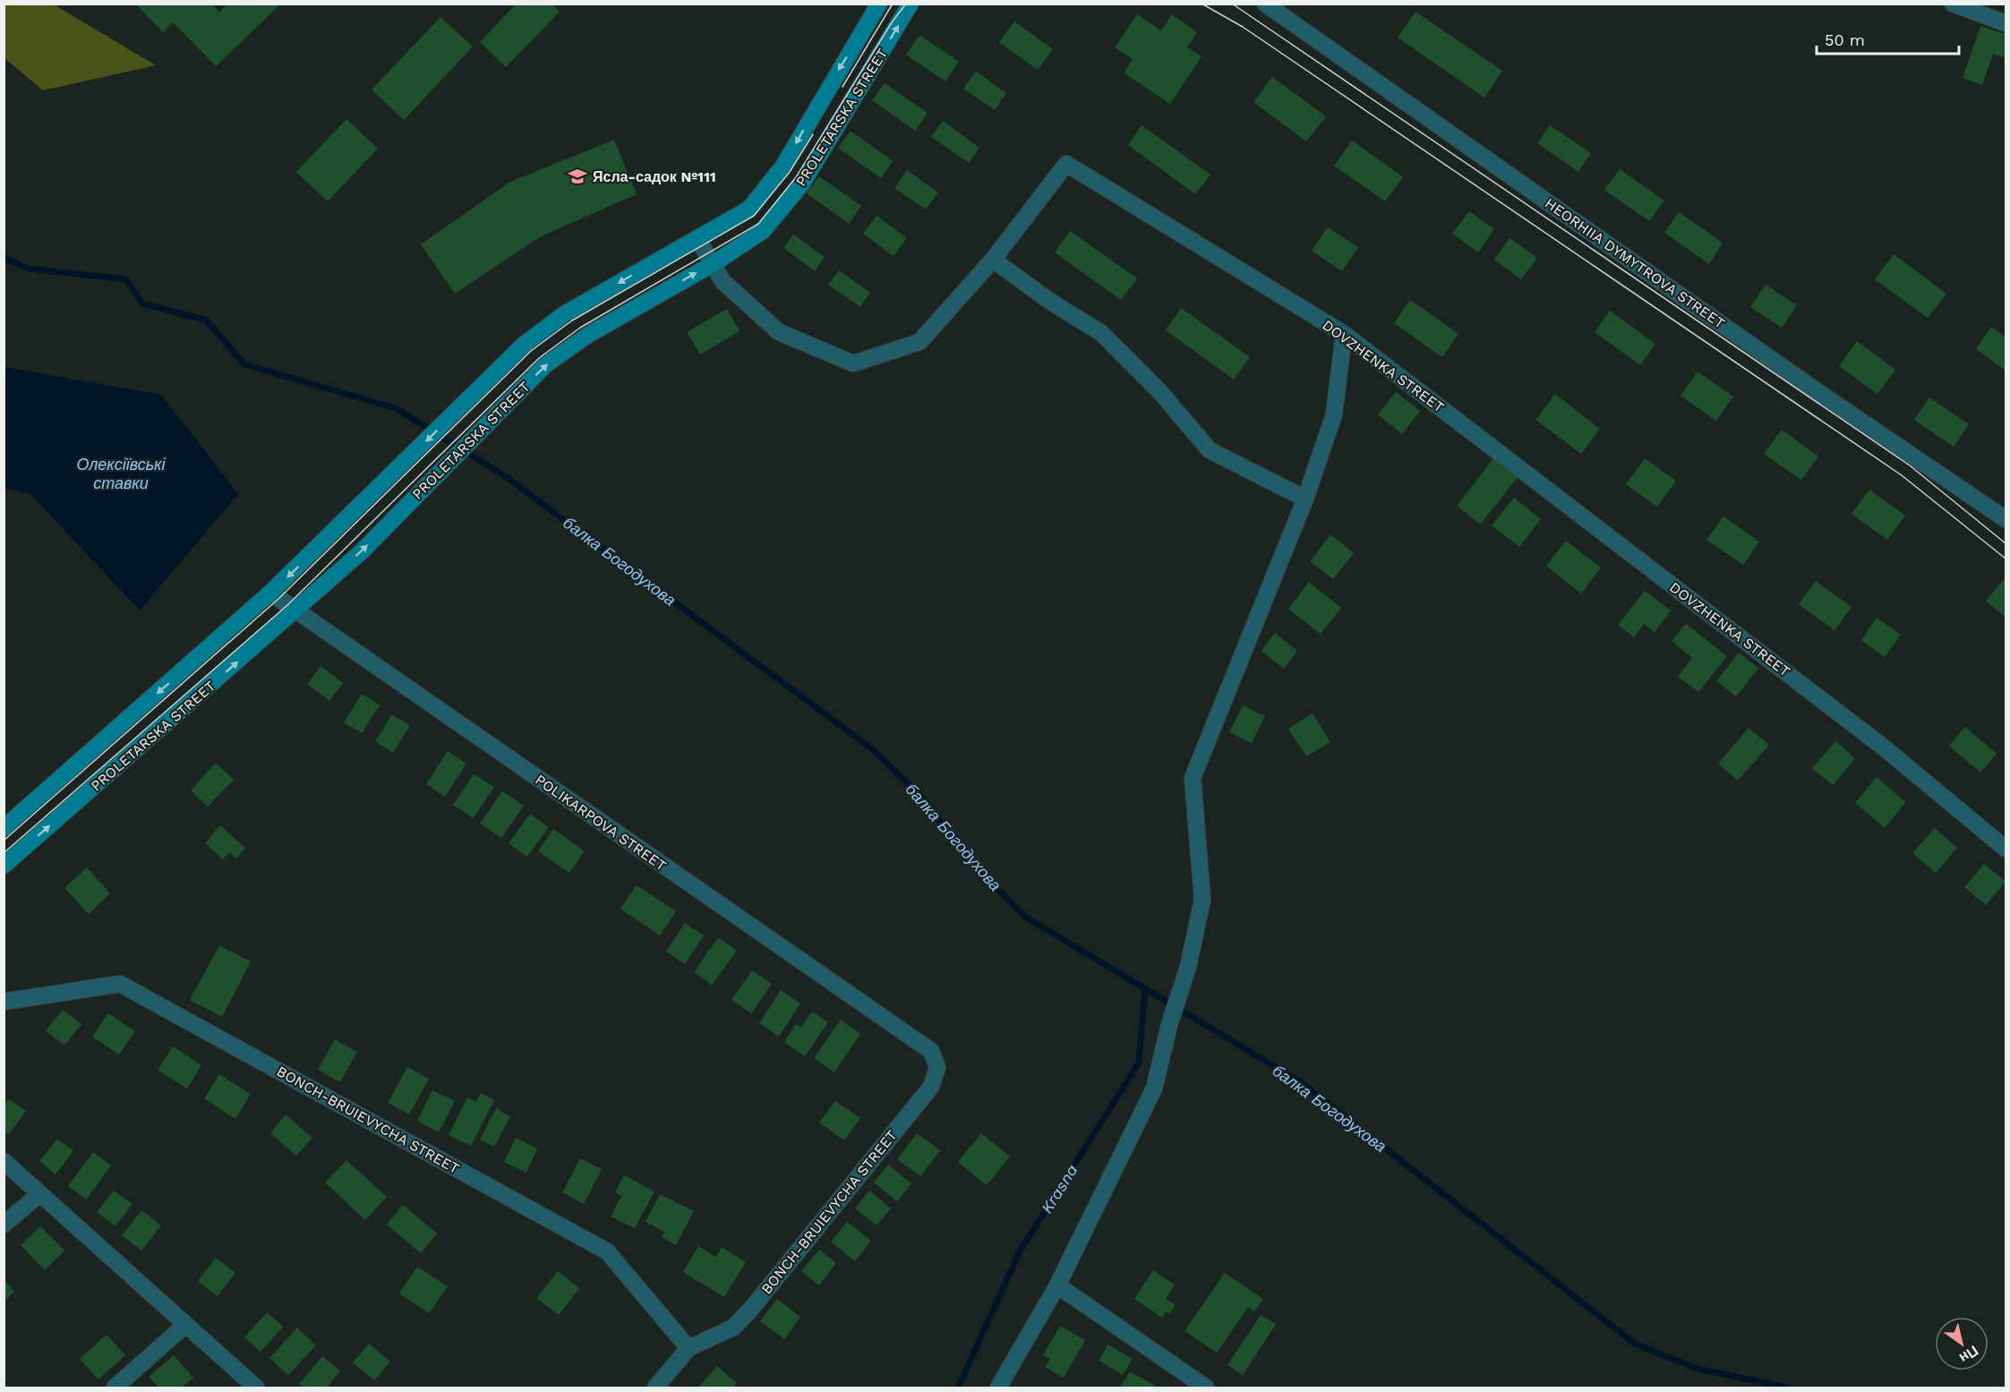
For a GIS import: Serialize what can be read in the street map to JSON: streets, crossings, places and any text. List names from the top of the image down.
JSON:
{
  "streets": {
    "main road": ["PROLETARSKA STREET"],
    "street": [
      "HEORHIIA DYMYTROVA STREET",
      "DOVZHENKA STREET",
      "POLIKARPOVA STREET",
      "BONCH-BRUIEVYCHA STREET"
    ]
  },
  "crossings": [
    ["PROLETARSKA STREET", "DOVZHENKA STREET"],
    ["PROLETARSKA STREET", "POLIKARPOVA STREET"],
    ["POLIKARPOVA STREET", "BONCH-BRUIEVYCHA STREET"]
  ],
  "water": ["Олексіївські ставки", "балка Богодухова", "Krasna"],
  "places": {
    "school or university": ["Ясла-садок №111"]
  },
  "scale_bar": "50 m",
  "north": "bottom right"
}
